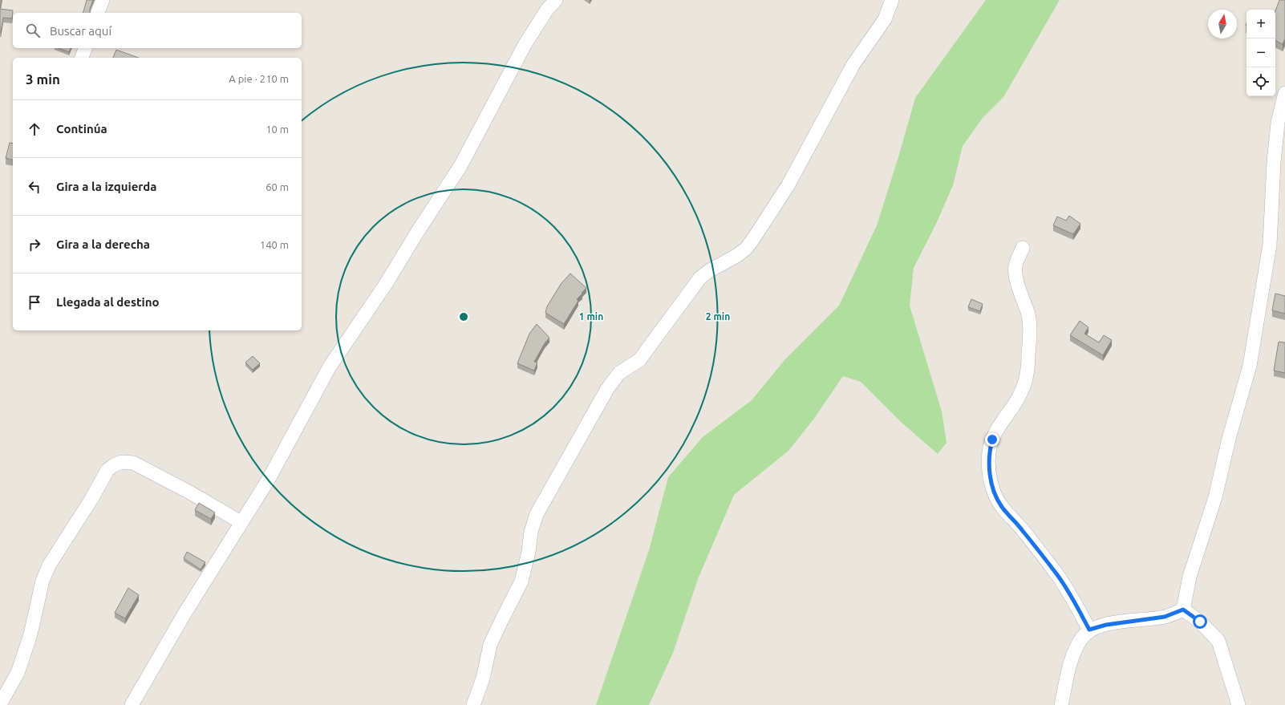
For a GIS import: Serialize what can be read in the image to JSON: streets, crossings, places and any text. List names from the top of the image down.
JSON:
{
  "north": "top",
  "page": {
    "map_buttons": ["+", "−"],
    "search": "Buscar aquí",
    "heading": ["3 min", "A pie · 210 m"],
    "list": [
      ["Continúa", "10 m"],
      ["Gira a la izquierda", "60 m"],
      ["Gira a la derecha", "140 m"],
      "Llegada al destino"
    ]
  },
  "rings": ["1 min", "2 min"]
}
